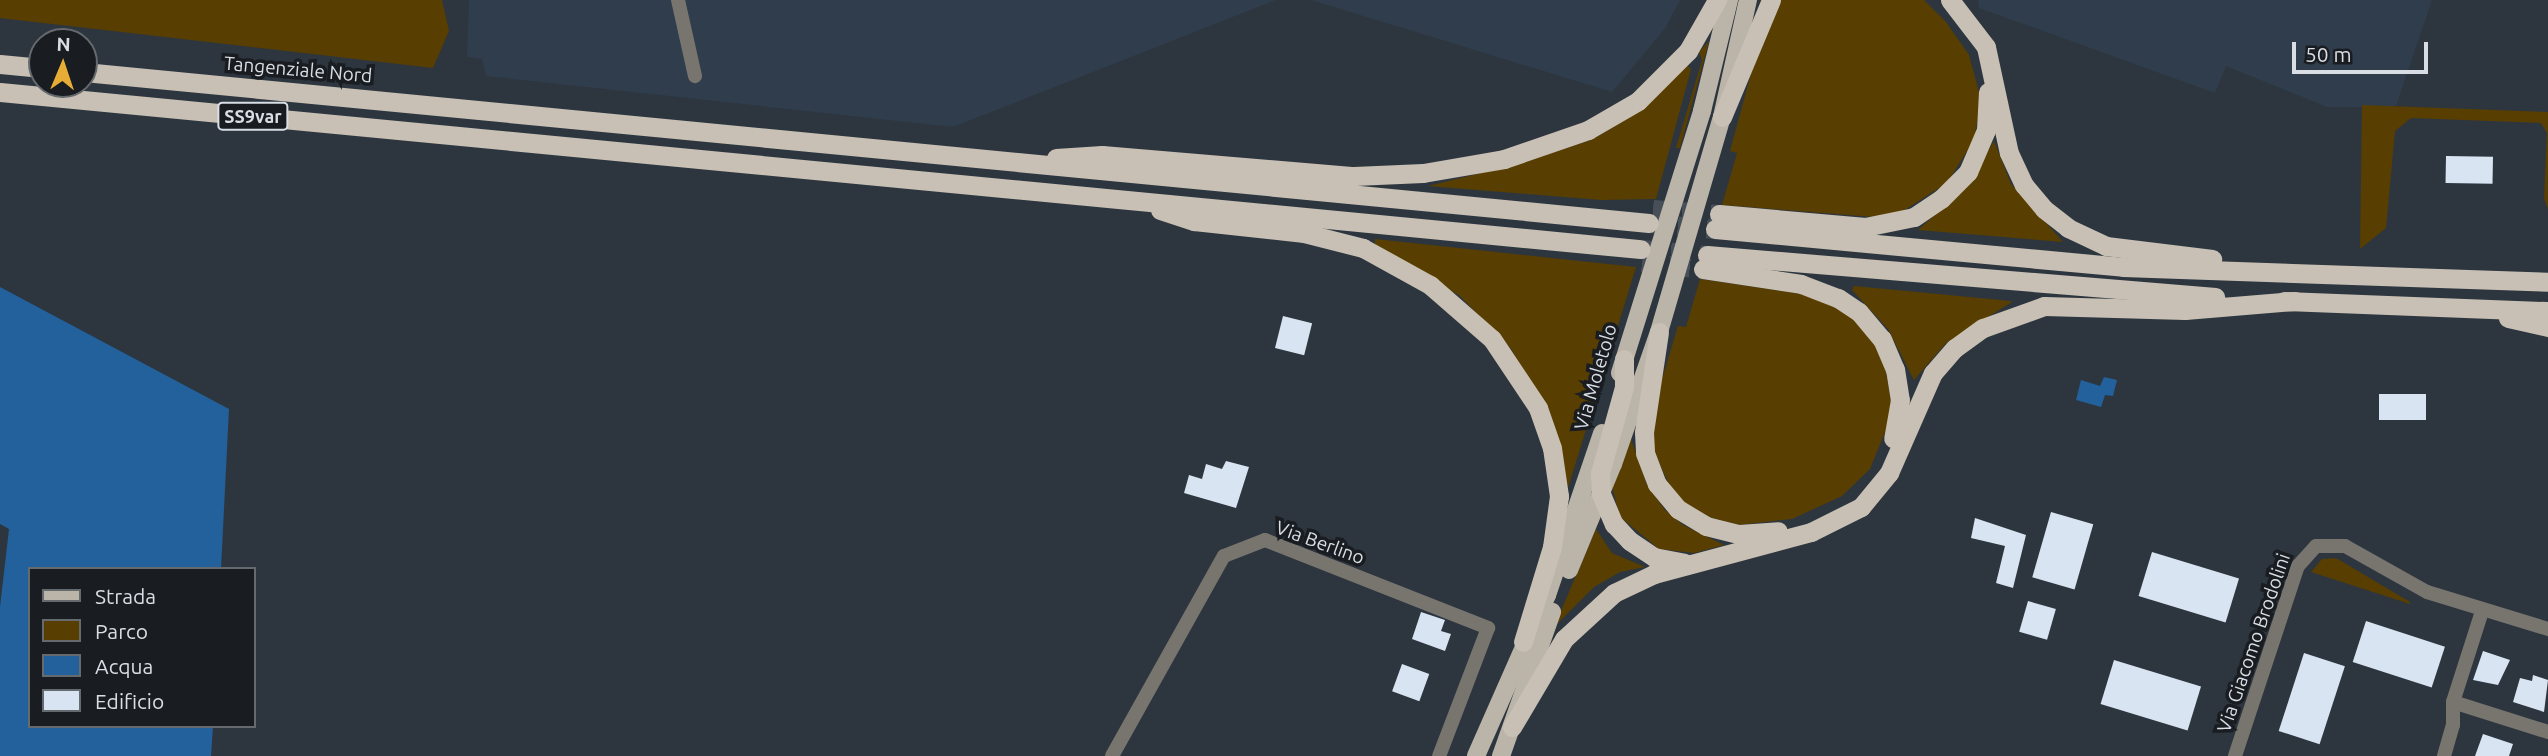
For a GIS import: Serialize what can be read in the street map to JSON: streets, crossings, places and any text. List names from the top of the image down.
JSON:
{
  "streets": {
    "highway": ["Tangenziale Nord", "SS9var"],
    "main road": ["Via Moletolo"],
    "street": ["Via Berlino", "Via Giacomo Brodolini"]
  },
  "legend": [
    "Strada",
    "Parco",
    "Acqua",
    "Edificio"
  ],
  "scale_bar": "50 m",
  "north": "top"
}
